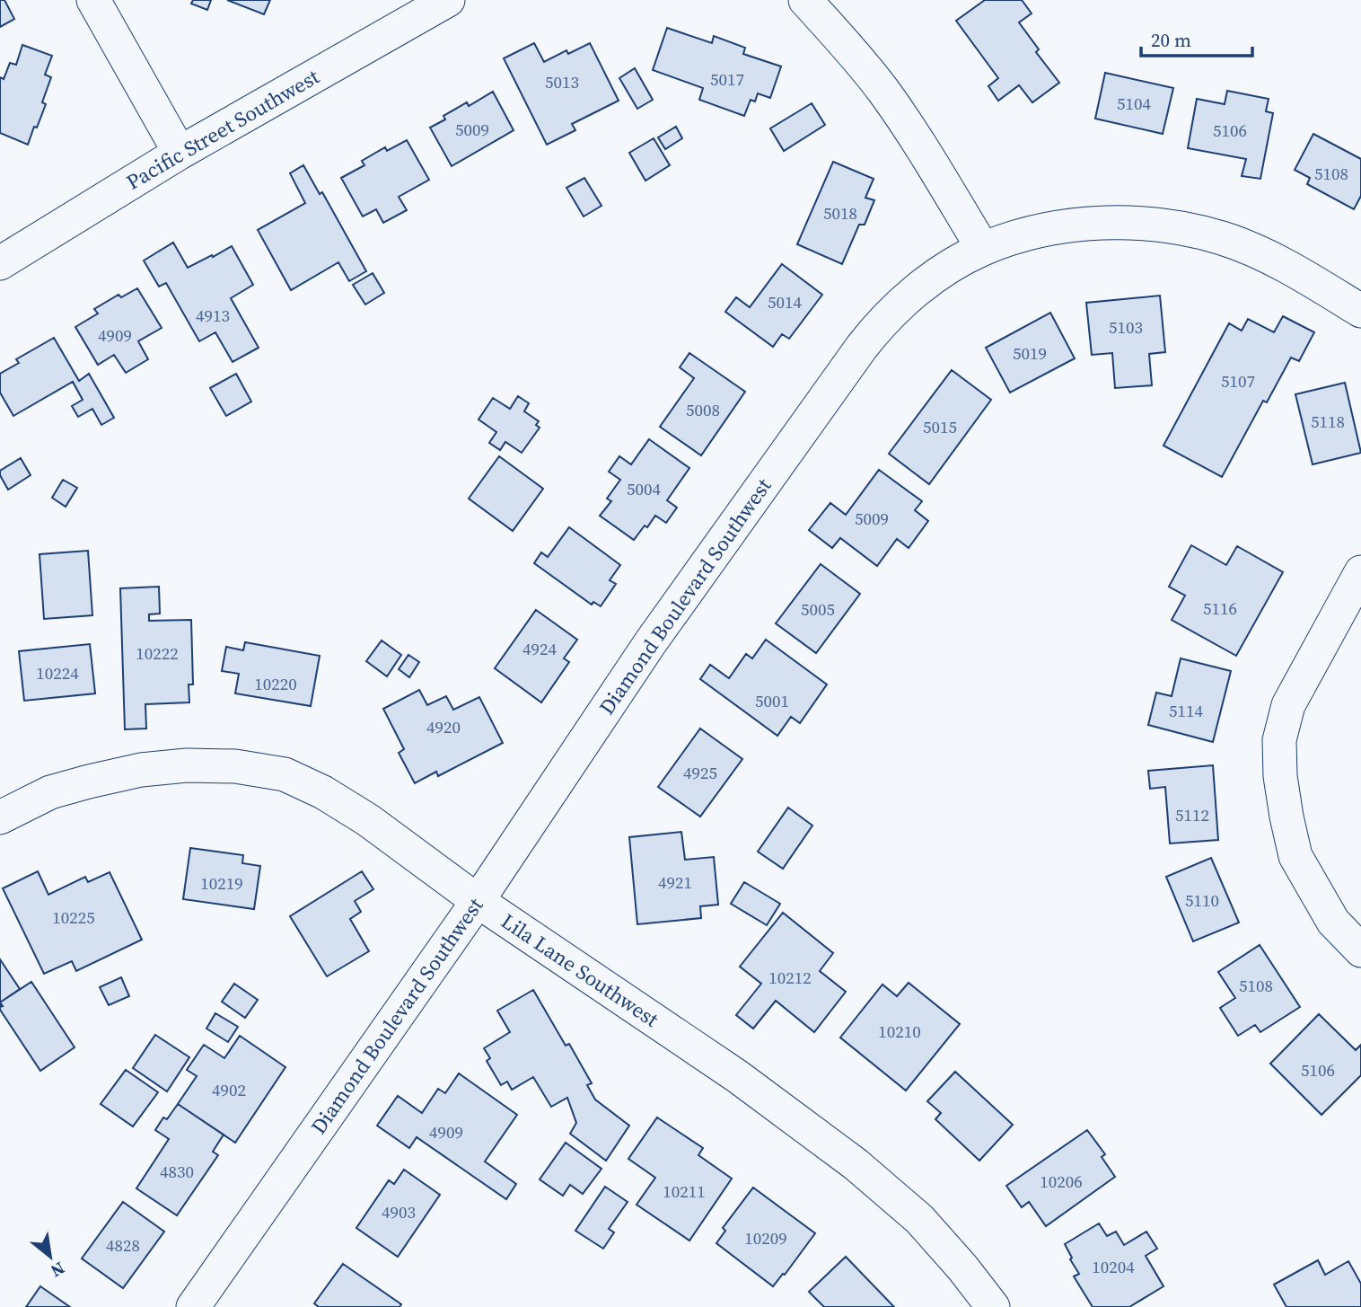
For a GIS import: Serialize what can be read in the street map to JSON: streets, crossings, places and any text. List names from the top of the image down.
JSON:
{
  "streets": {
    "street": ["Pacific Street Southwest", "Diamond Boulevard Southwest", "Lila Lane Southwest"]
  },
  "crossings": [
    ["Diamond Boulevard Southwest", "Lila Lane Southwest"]
  ],
  "house_numbers": [
    "5017",
    "5013",
    "5104",
    "5009",
    "5106",
    "5108",
    "5018",
    "5014",
    "4913",
    "5103",
    "4909",
    "5019",
    "5107",
    "5008",
    "5118",
    "5015",
    "5004",
    "5009",
    "5116",
    "5005",
    "4924",
    "10222",
    "10224",
    "10220",
    "5001",
    "5114",
    "4920",
    "4925",
    "5112",
    "4921",
    "10219",
    "5110",
    "10225",
    "10212",
    "5108",
    "10210",
    "5106",
    "4902",
    "4909",
    "4830",
    "10206",
    "10211",
    "4903",
    "10209",
    "4828",
    "10204"
  ],
  "scale_bar": "20 m",
  "north": "bottom right"
}
